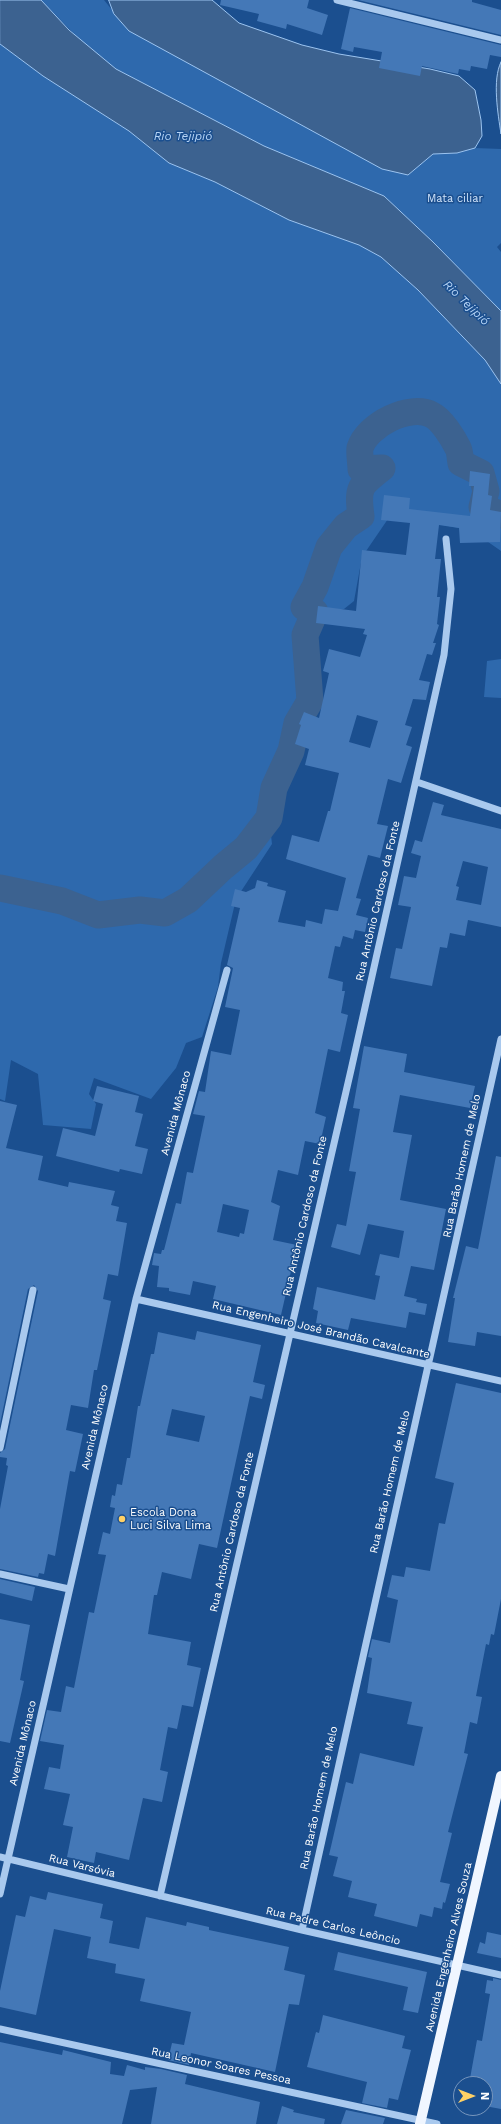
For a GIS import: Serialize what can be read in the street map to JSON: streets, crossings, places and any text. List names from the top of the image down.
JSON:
{
  "streets": {
    "main road": ["Avenida Engenheiro Alves Souza"],
    "street": [
      "Rua Antônio Cardoso da Fonte",
      "Avenida Mônaco",
      "Rua Barão Homem de Melo",
      "Rua Engenheiro José Brandão Cavalcante",
      "Rua Varsóvia",
      "Rua Padre Carlos Leôncio",
      "Rua Leonor Soares Pessoa"
    ]
  },
  "crossings": [
    ["Rua Antônio Cardoso da Fonte", "Rua Engenheiro José Brandão Cavalcante"],
    ["Rua Antônio Cardoso da Fonte", "Rua Varsóvia"],
    ["Rua Antônio Cardoso da Fonte", "Rua Padre Carlos Leôncio"],
    ["Avenida Mônaco", "Rua Engenheiro José Brandão Cavalcante"],
    ["Avenida Mônaco", "Rua Varsóvia"],
    ["Rua Barão Homem de Melo", "Rua Engenheiro José Brandão Cavalcante"],
    ["Rua Barão Homem de Melo", "Rua Padre Carlos Leôncio"],
    ["Rua Varsóvia", "Rua Padre Carlos Leôncio"],
    ["Rua Padre Carlos Leôncio", "Avenida Engenheiro Alves Souza"],
    ["Avenida Engenheiro Alves Souza", "Rua Leonor Soares Pessoa"]
  ],
  "water": ["Rio Tejipió"],
  "parks": ["Mata ciliar"],
  "places": ["Escola Dona Luci Silva Lima"],
  "north": "right"
}
